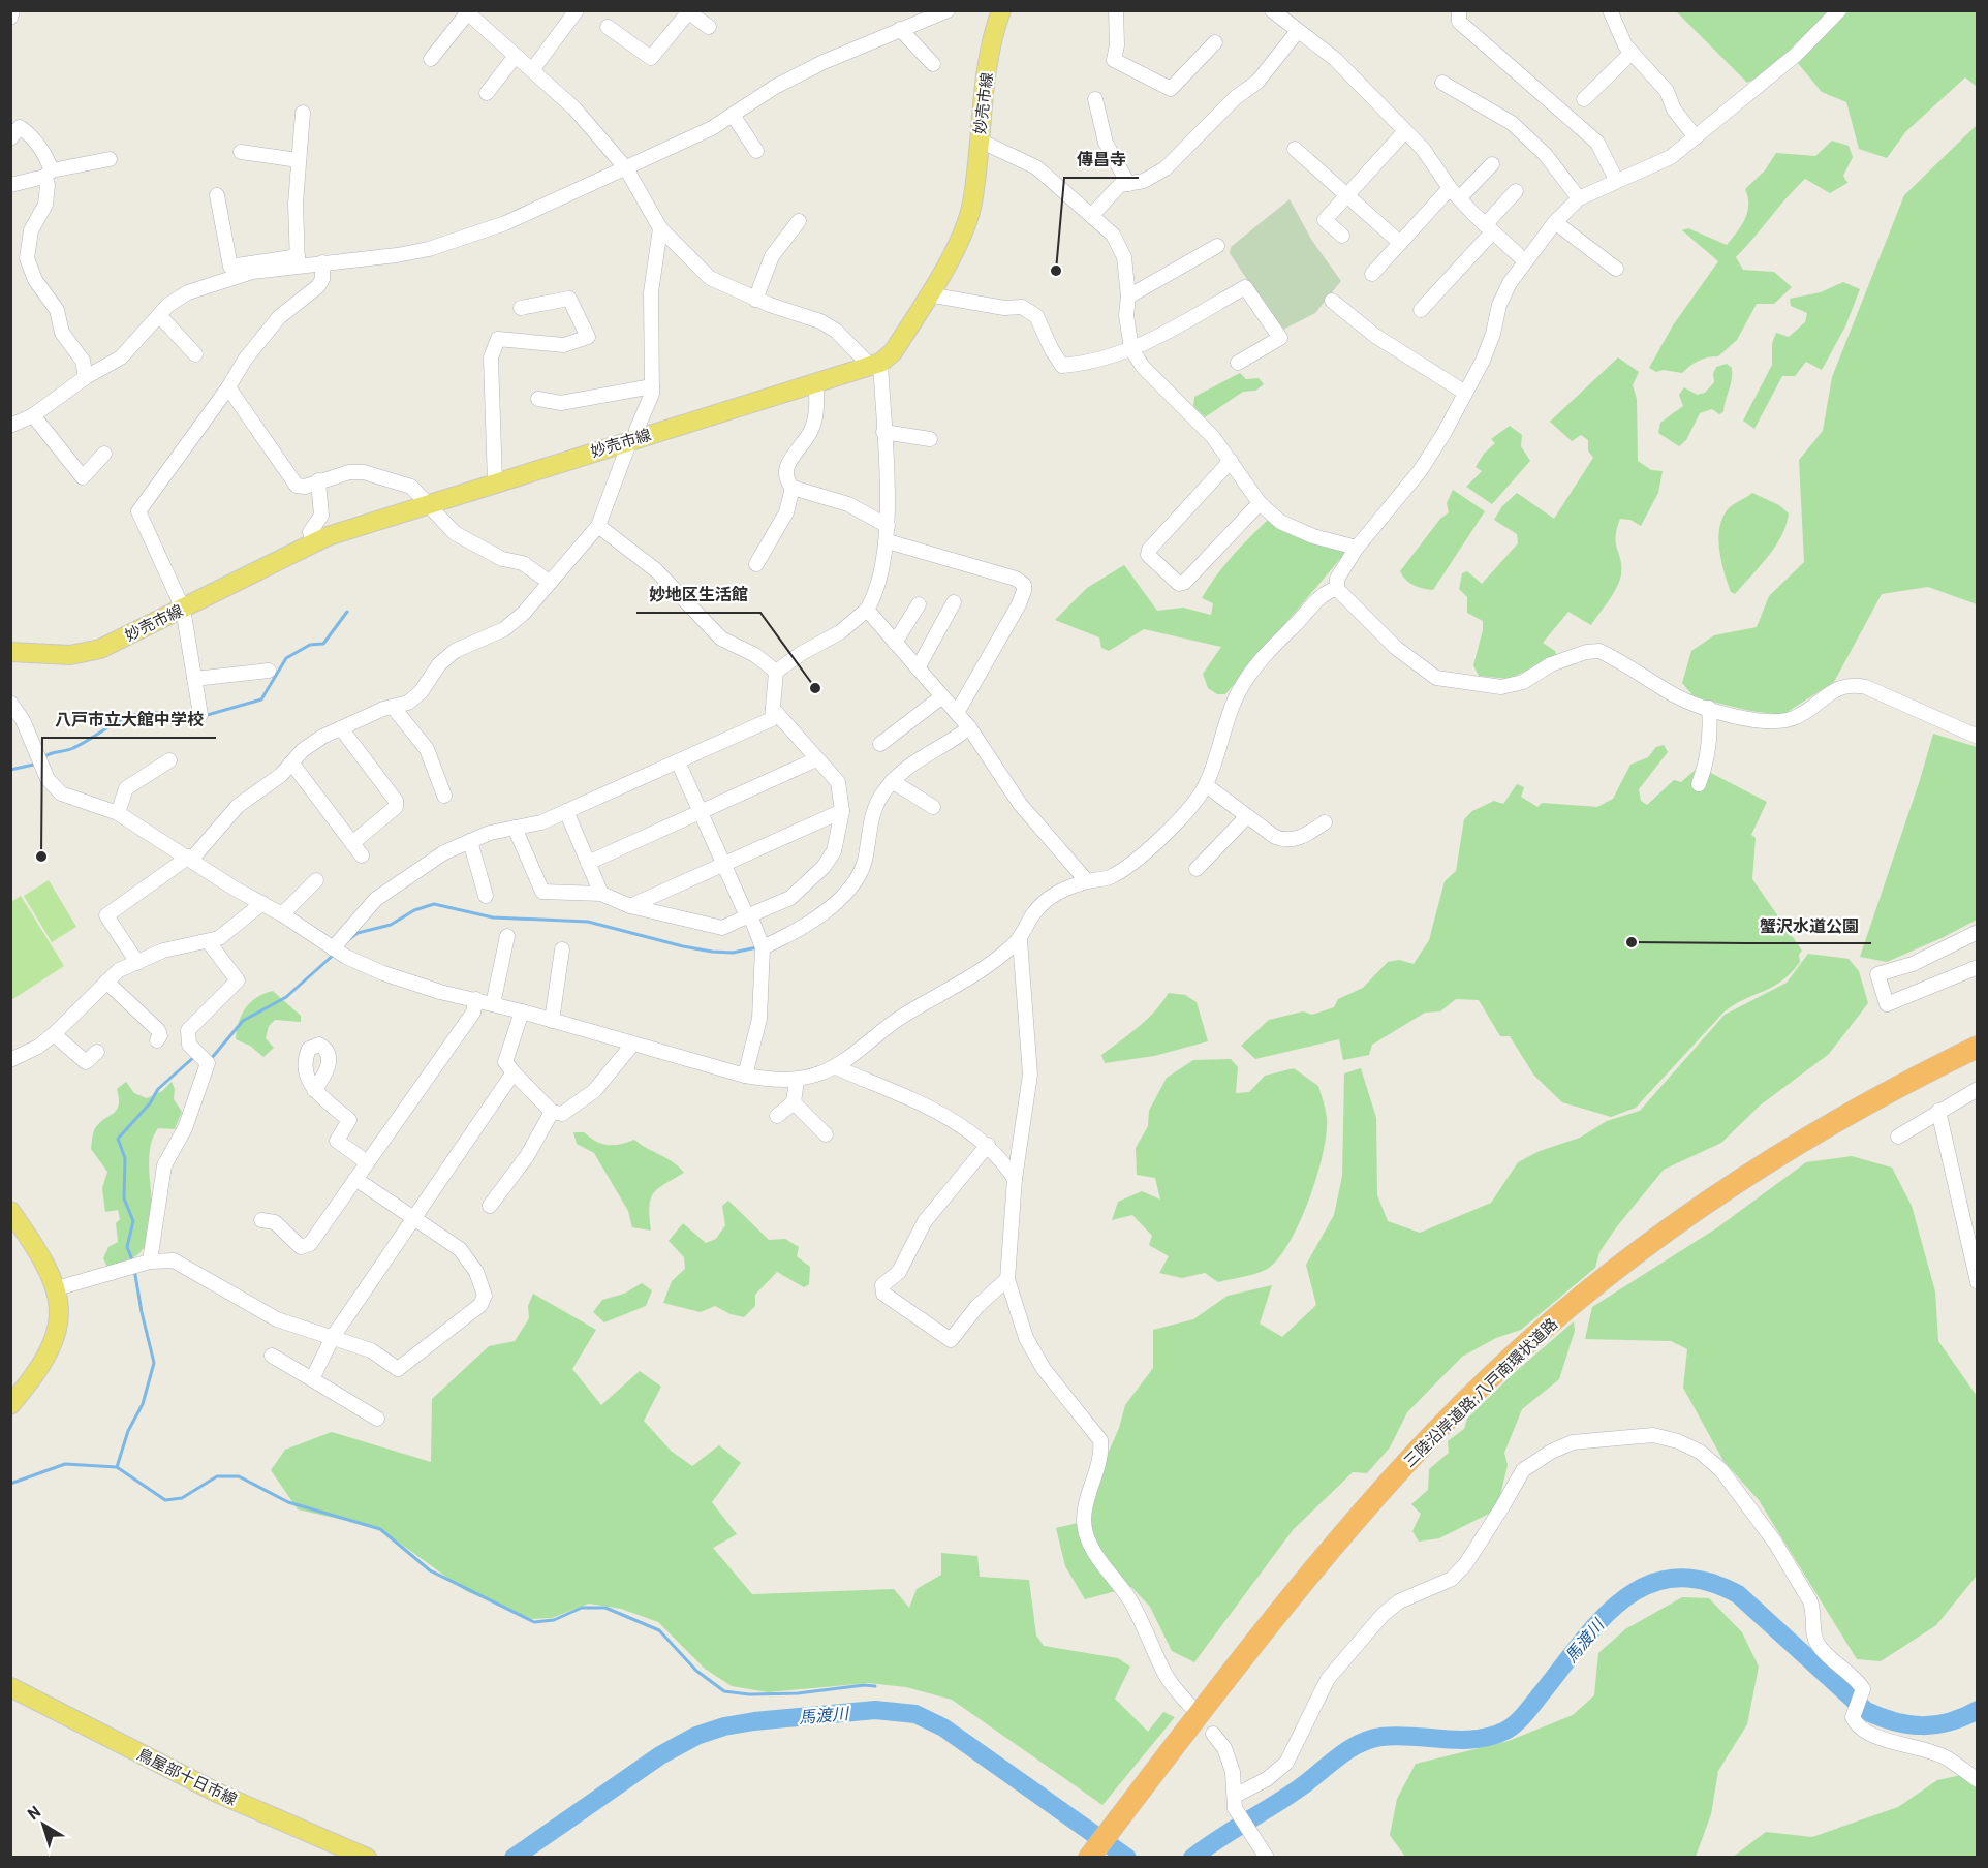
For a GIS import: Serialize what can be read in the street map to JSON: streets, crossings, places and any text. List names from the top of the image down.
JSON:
{
  "streets": {
    "highway": ["三陸沿岸道路;八戸南環状道路"],
    "main road": ["妙売市線", "鳥屋部十日市線"]
  },
  "water": ["馬渡川"],
  "places": [
    "傳昌寺",
    "妙地区生活館",
    "八戸市立大館中学校",
    "蟹沢水道公園"
  ],
  "north": "top left"
}
